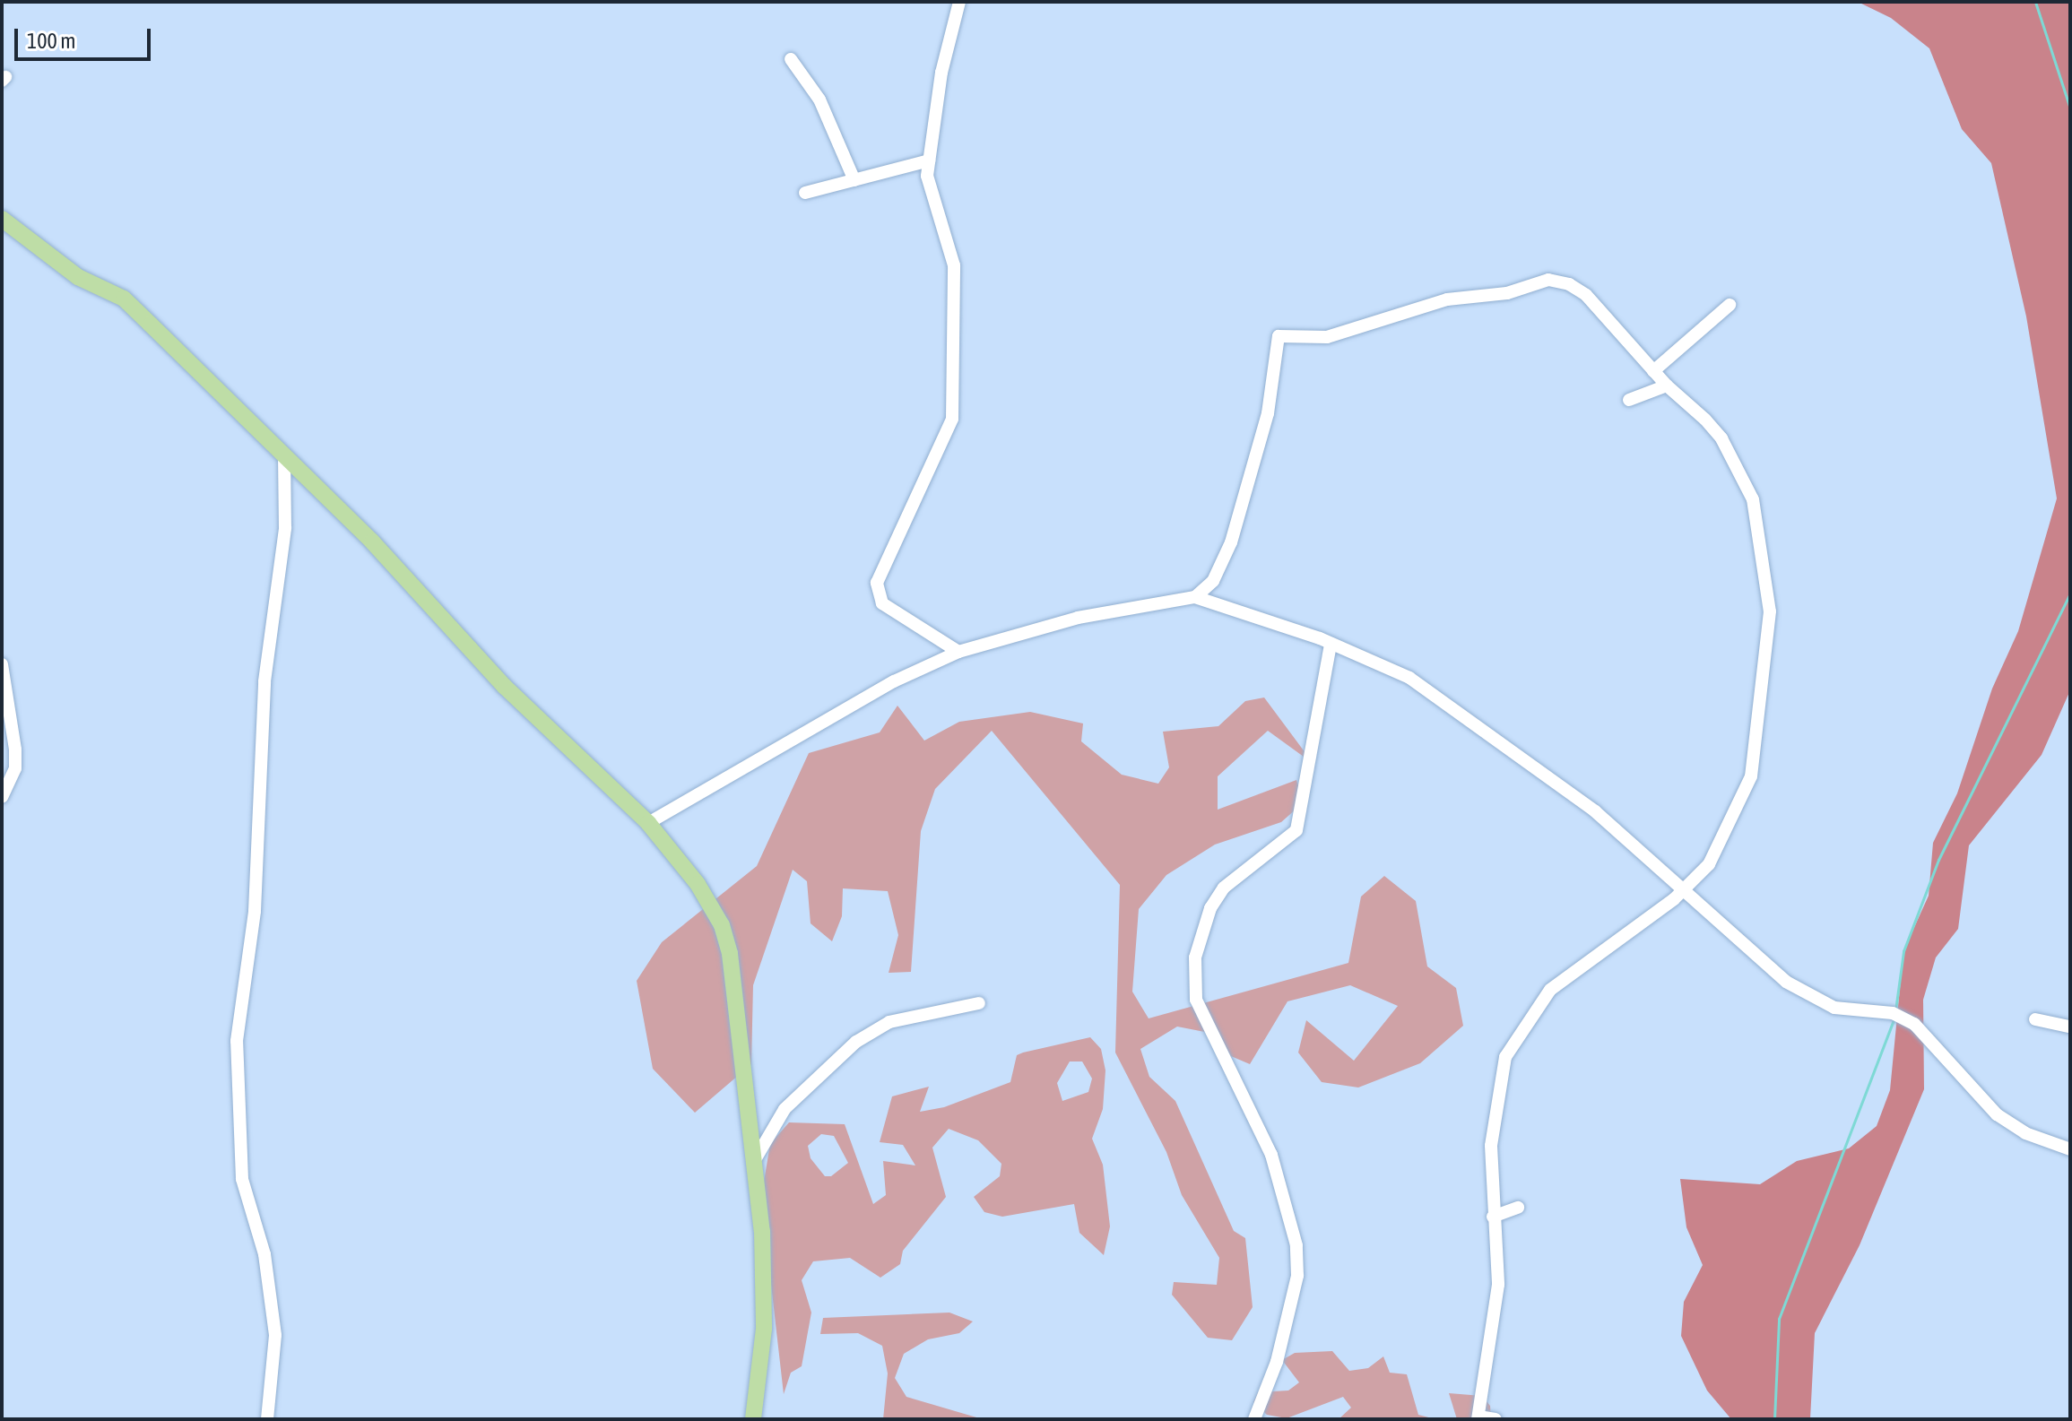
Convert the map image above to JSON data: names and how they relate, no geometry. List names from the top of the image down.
{
  "scale_bar": "100 m"
}
